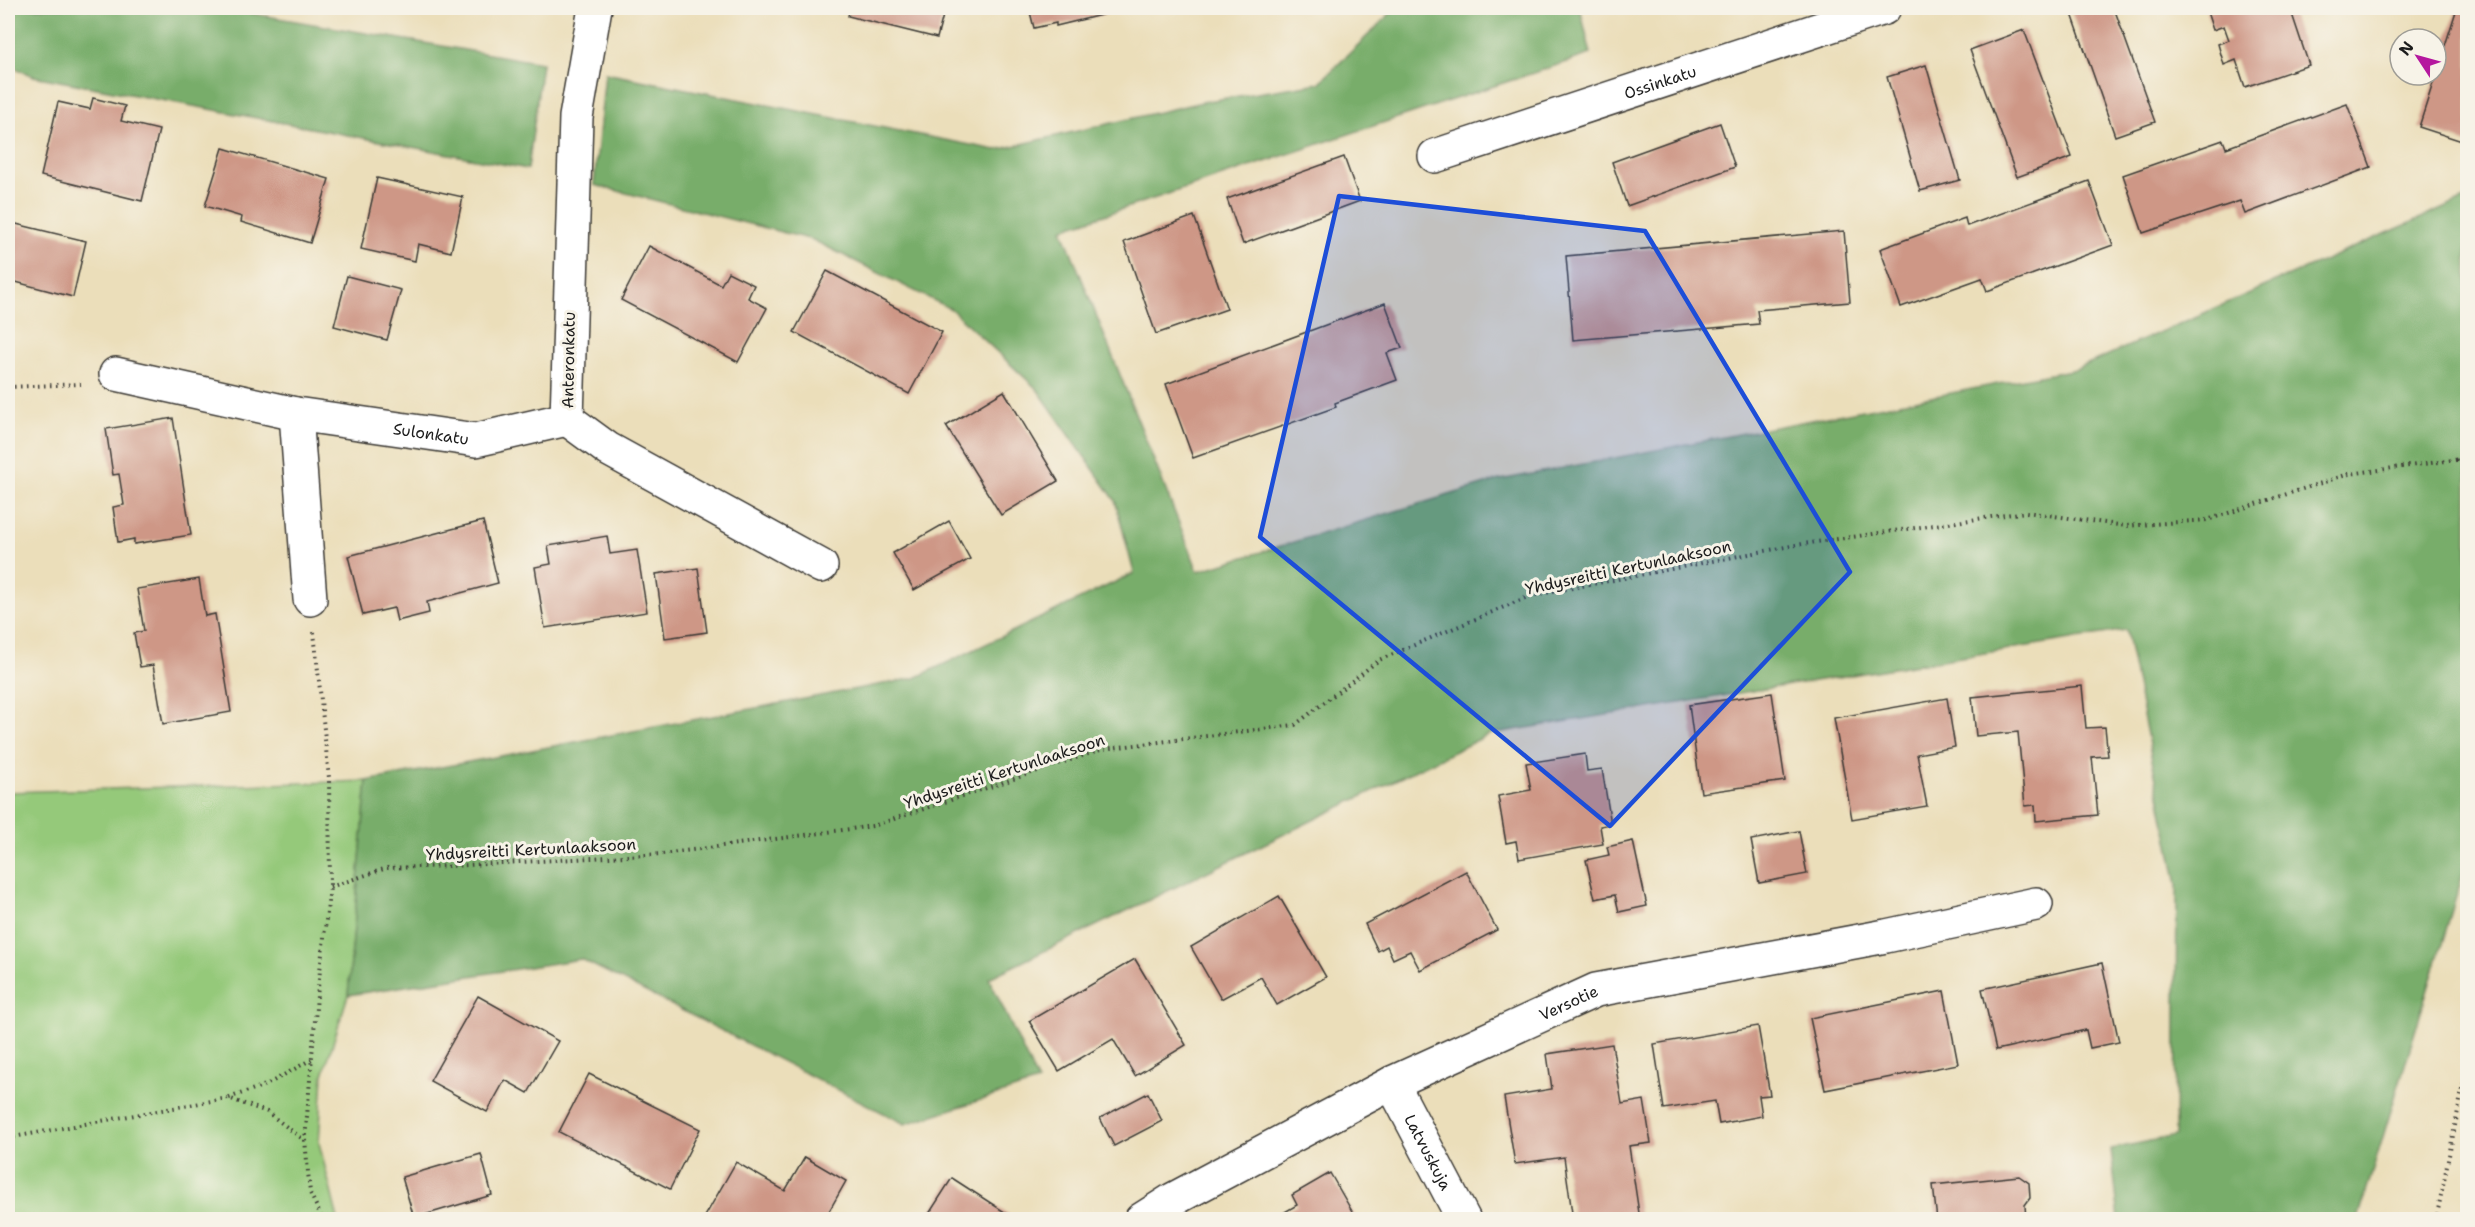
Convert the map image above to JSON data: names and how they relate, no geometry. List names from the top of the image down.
{
  "streets": {
    "street": [
      "Ossinkatu",
      "Anteronkatu",
      "Sulonkatu",
      "Versotie",
      "Latvuskuja"
    ],
    "path": ["Yhdysreitti Kertunlaaksoon"]
  },
  "crossings": [
    ["Anteronkatu", "Sulonkatu"],
    ["Versotie", "Latvuskuja"]
  ],
  "north": "top left"
}
